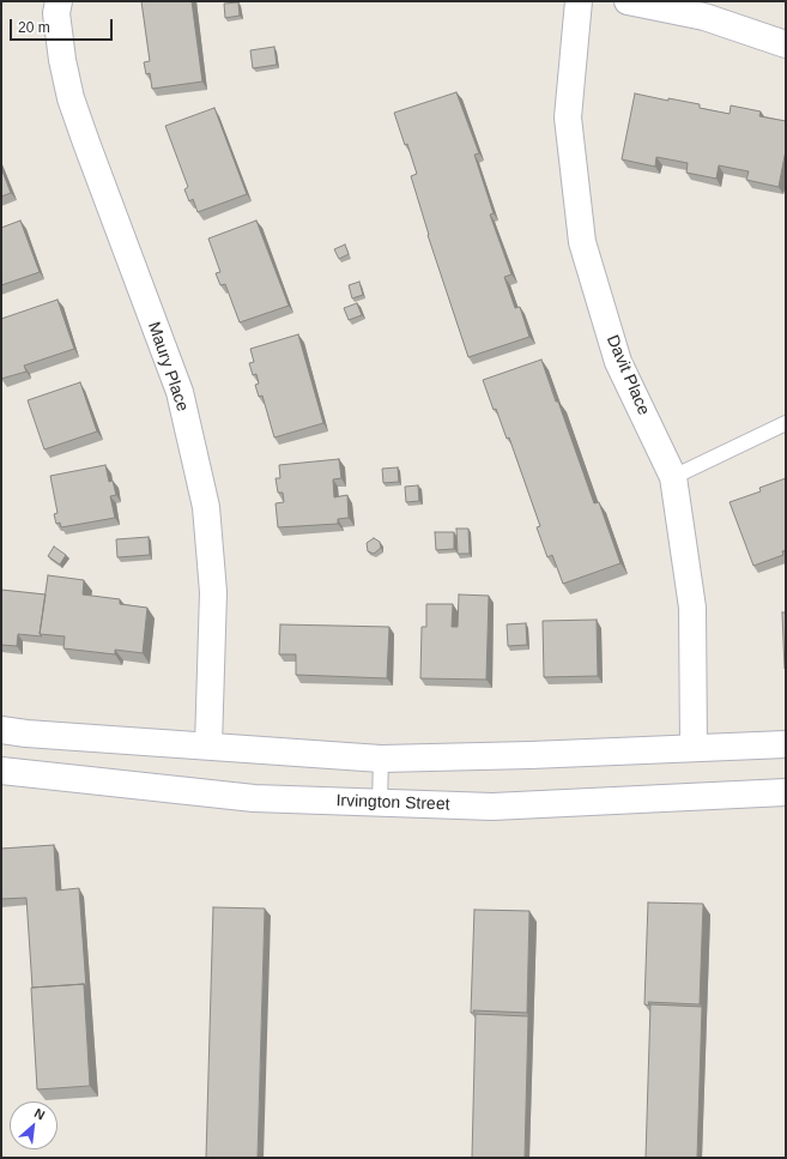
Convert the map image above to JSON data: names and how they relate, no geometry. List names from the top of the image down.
{
  "streets": {
    "street": ["Maury Place", "Davit Place", "Irvington Street"]
  },
  "scale_bar": "20 m",
  "north": "top right"
}
